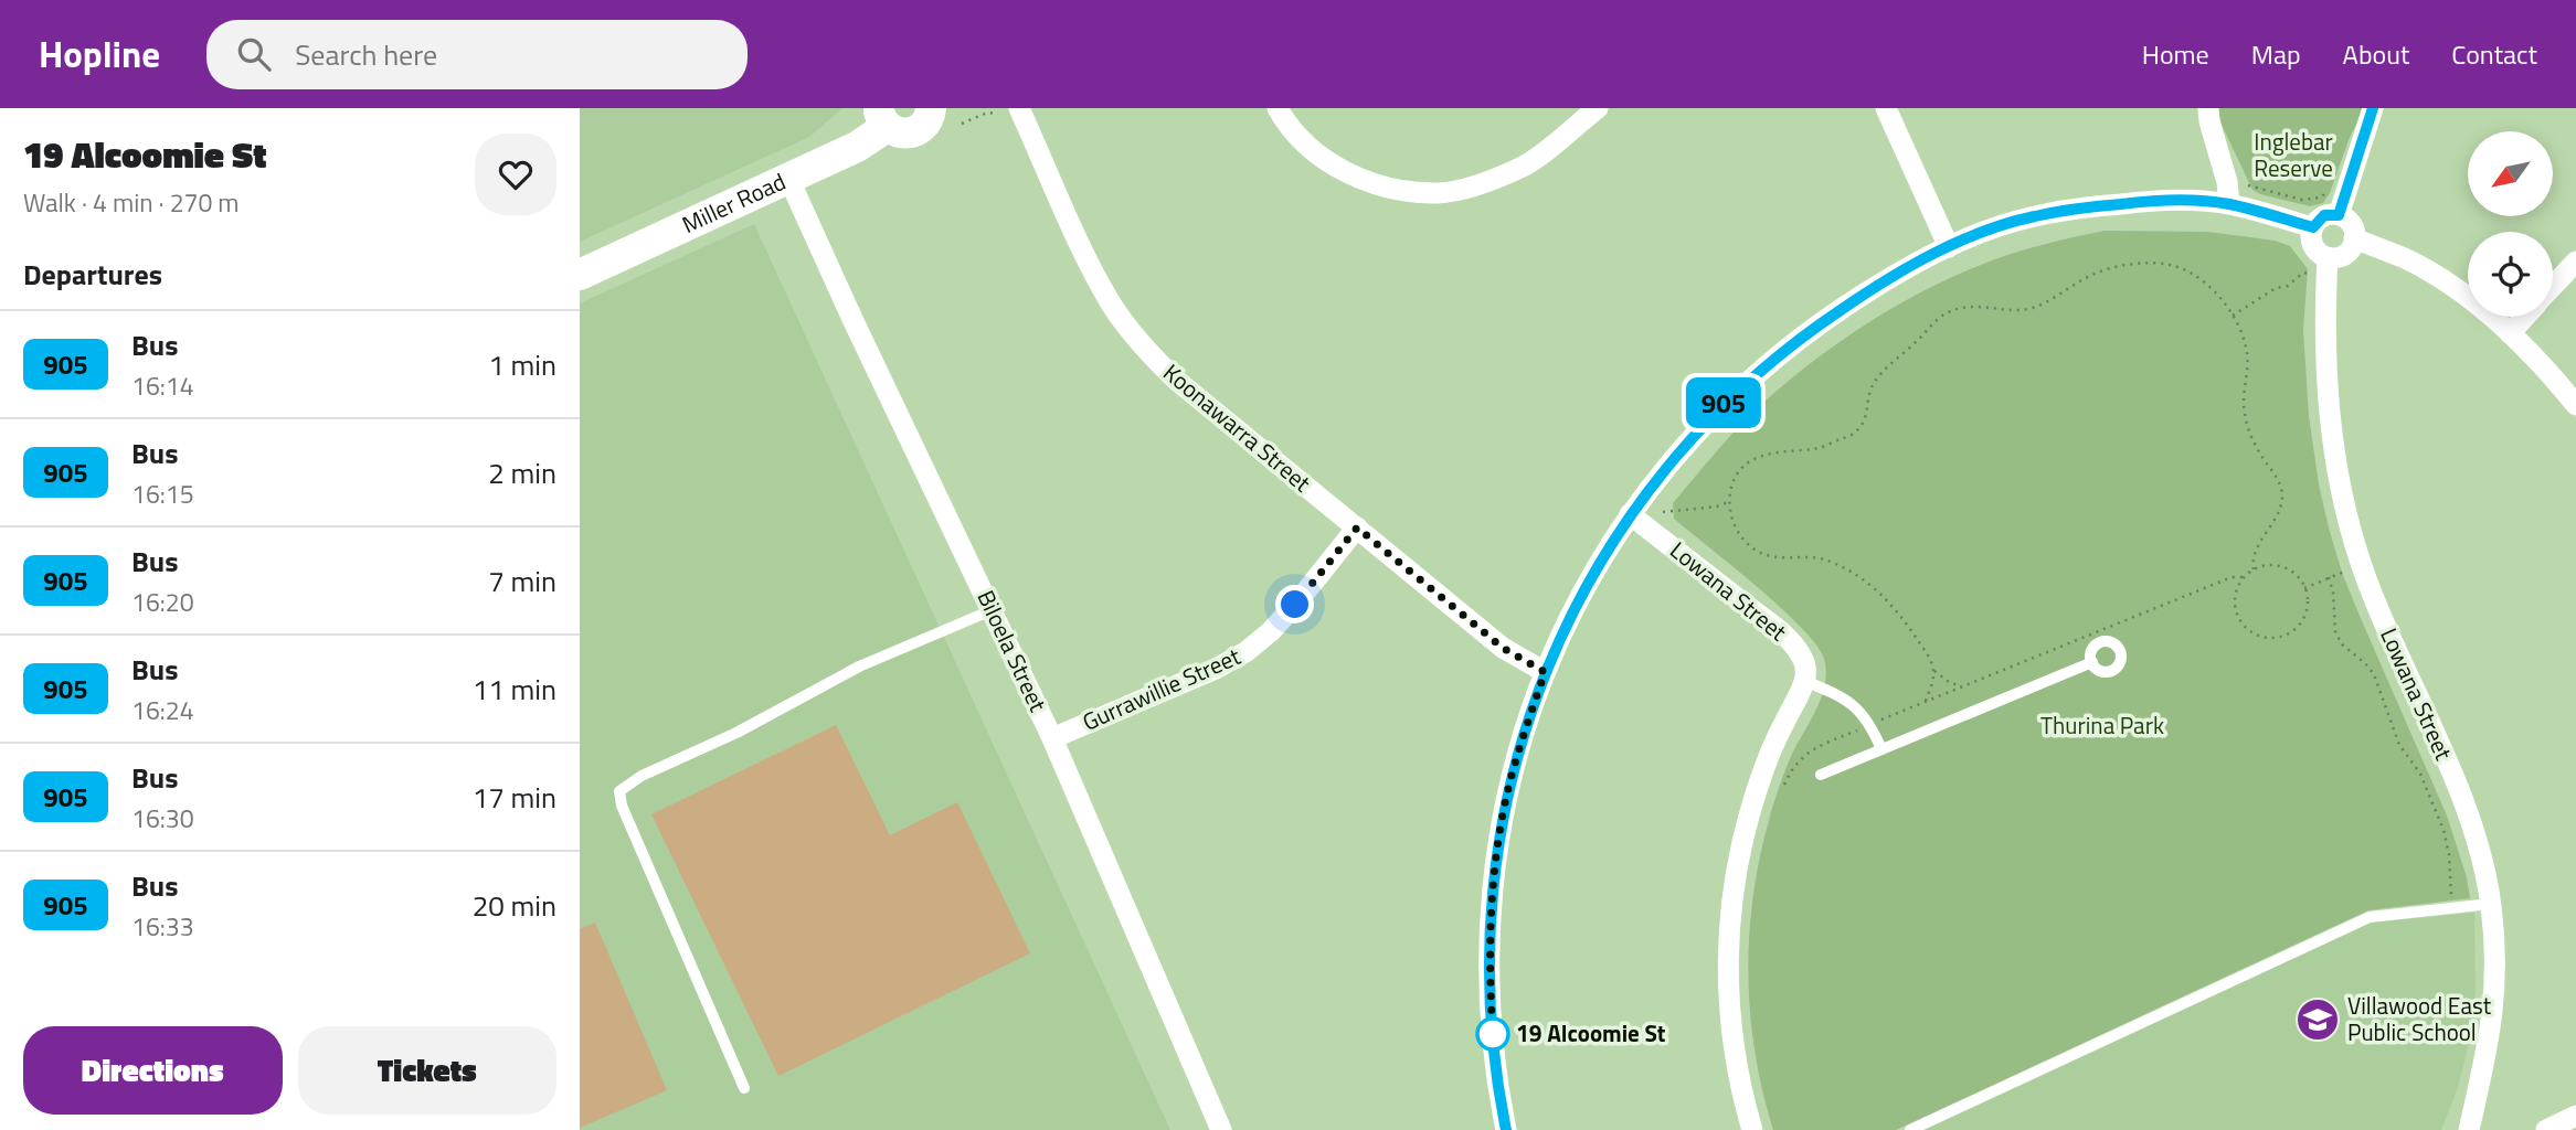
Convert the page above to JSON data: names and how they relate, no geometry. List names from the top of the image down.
{
  "streets": {
    "main road": ["Miller Road"],
    "street": [
      "Koonawarra Street",
      "Lowana Street",
      "Biloela Street",
      "Gurrawillie Street"
    ]
  },
  "crossings": [
    ["Miller Road", "Biloela Street"],
    ["Koonawarra Street", "Gurrawillie Street"],
    ["Biloela Street", "Gurrawillie Street"]
  ],
  "parks": ["Inglebar Reserve", "Thurina Park"],
  "places": {
    "school or university": ["Villawood East Public School"],
    "other": ["19 Alcoomie St"]
  },
  "lines": ["bus line 905"],
  "north": "bottom left",
  "page": {
    "header": "Hopline",
    "search": "Search here",
    "nav": [
      "Home",
      "Map",
      "About",
      "Contact"
    ],
    "heading": [
      ["19 Alcoomie St", "Walk · 4 min · 270 m"],
      "Departures"
    ],
    "on_map": "905",
    "list": [
      {
        "mark": "905",
        "name": "Bus",
        "note": "16:14",
        "value": "1 min"
      },
      {
        "mark": "905",
        "name": "Bus",
        "note": "16:15",
        "value": "2 min"
      },
      {
        "mark": "905",
        "name": "Bus",
        "note": "16:20",
        "value": "7 min"
      },
      {
        "mark": "905",
        "name": "Bus",
        "note": "16:24",
        "value": "11 min"
      },
      {
        "mark": "905",
        "name": "Bus",
        "note": "16:30",
        "value": "17 min"
      },
      {
        "mark": "905",
        "name": "Bus",
        "note": "16:33",
        "value": "20 min"
      }
    ],
    "buttons": ["Directions", "Tickets"]
  }
}
